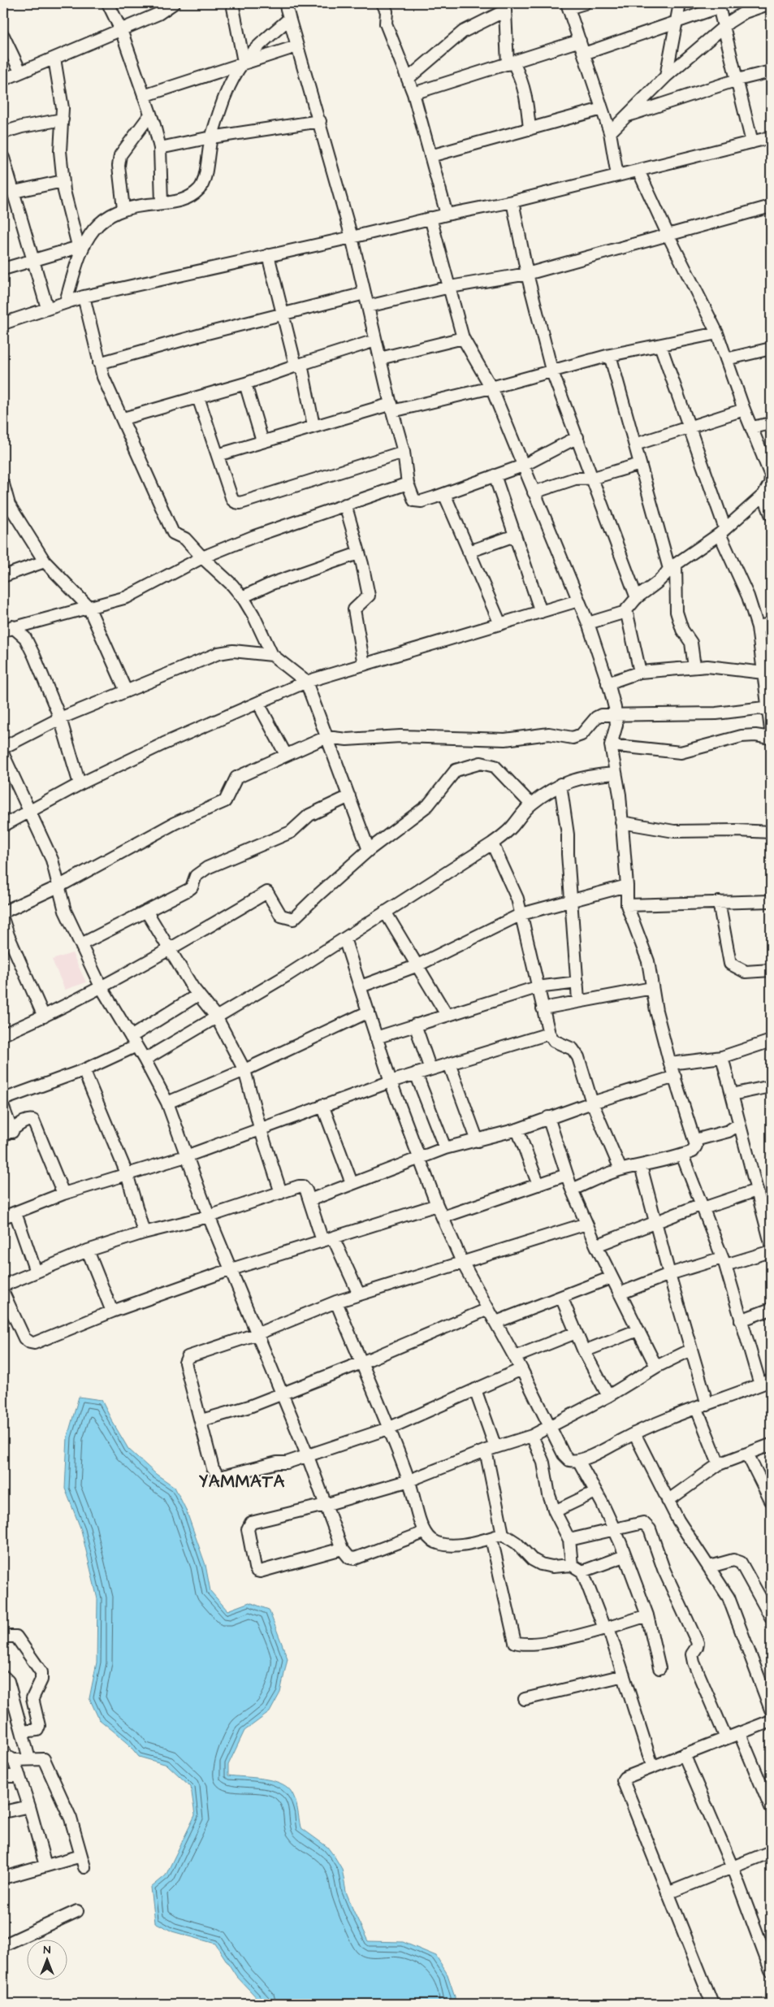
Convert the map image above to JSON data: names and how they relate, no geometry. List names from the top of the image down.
{
  "districts": ["YAMMATA"],
  "north": "top"
}
